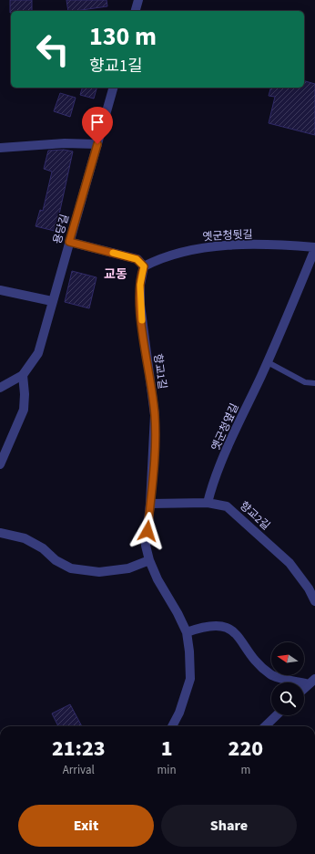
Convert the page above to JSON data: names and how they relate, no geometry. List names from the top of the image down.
{
  "streets": {
    "street": [
      "용당길",
      "옛군청뒷길",
      "향교1길",
      "옛군청옆길",
      "향교2길"
    ]
  },
  "crossings": [
    ["옛군청뒷길", "향교1길"],
    ["옛군청뒷길", "옛군청옆길"],
    ["향교1길", "향교2길"],
    ["옛군청옆길", "향교2길"]
  ],
  "districts": ["교동"],
  "north": "left",
  "page": {
    "turn": ["130 m", "향교1길"],
    "eta": [
      "21:23",
      "Arrival",
      "1",
      "min",
      "220",
      "m"
    ],
    "buttons": ["Exit", "Share"]
  }
}
